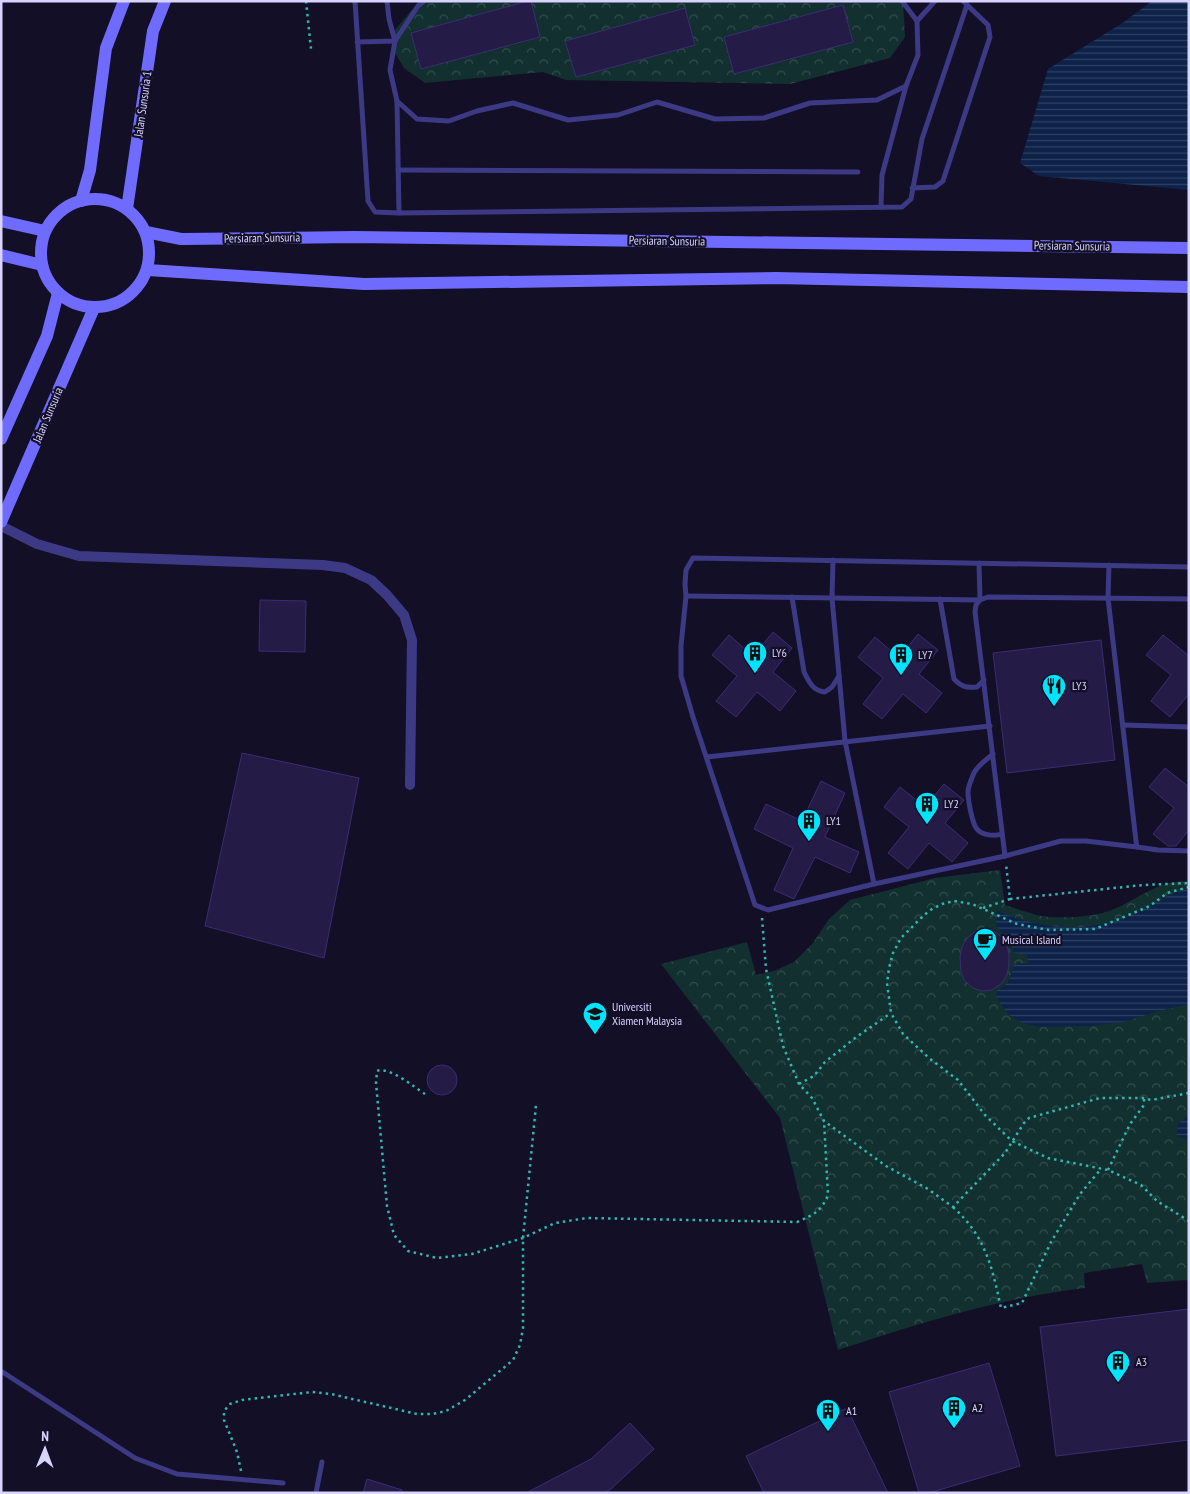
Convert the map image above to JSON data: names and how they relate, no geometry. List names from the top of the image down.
{
  "streets": {
    "street": ["Jalan Sunsuria 1", "Persiaran Sunsuria", "Jalan Sunsuria"]
  },
  "crossings": [
    ["Jalan Sunsuria 1", "Persiaran Sunsuria"],
    ["Jalan Sunsuria 1", "Jalan Sunsuria"],
    ["Persiaran Sunsuria", "Jalan Sunsuria"]
  ],
  "places": {
    "building": [
      "LY6",
      "LY7",
      "LY2",
      "LY1",
      "A3",
      "A2",
      "A1"
    ],
    "restaurant": ["LY3"],
    "cafe": ["Musical Island"],
    "school or university": ["Universiti Xiamen Malaysia"]
  },
  "north": "top"
}
